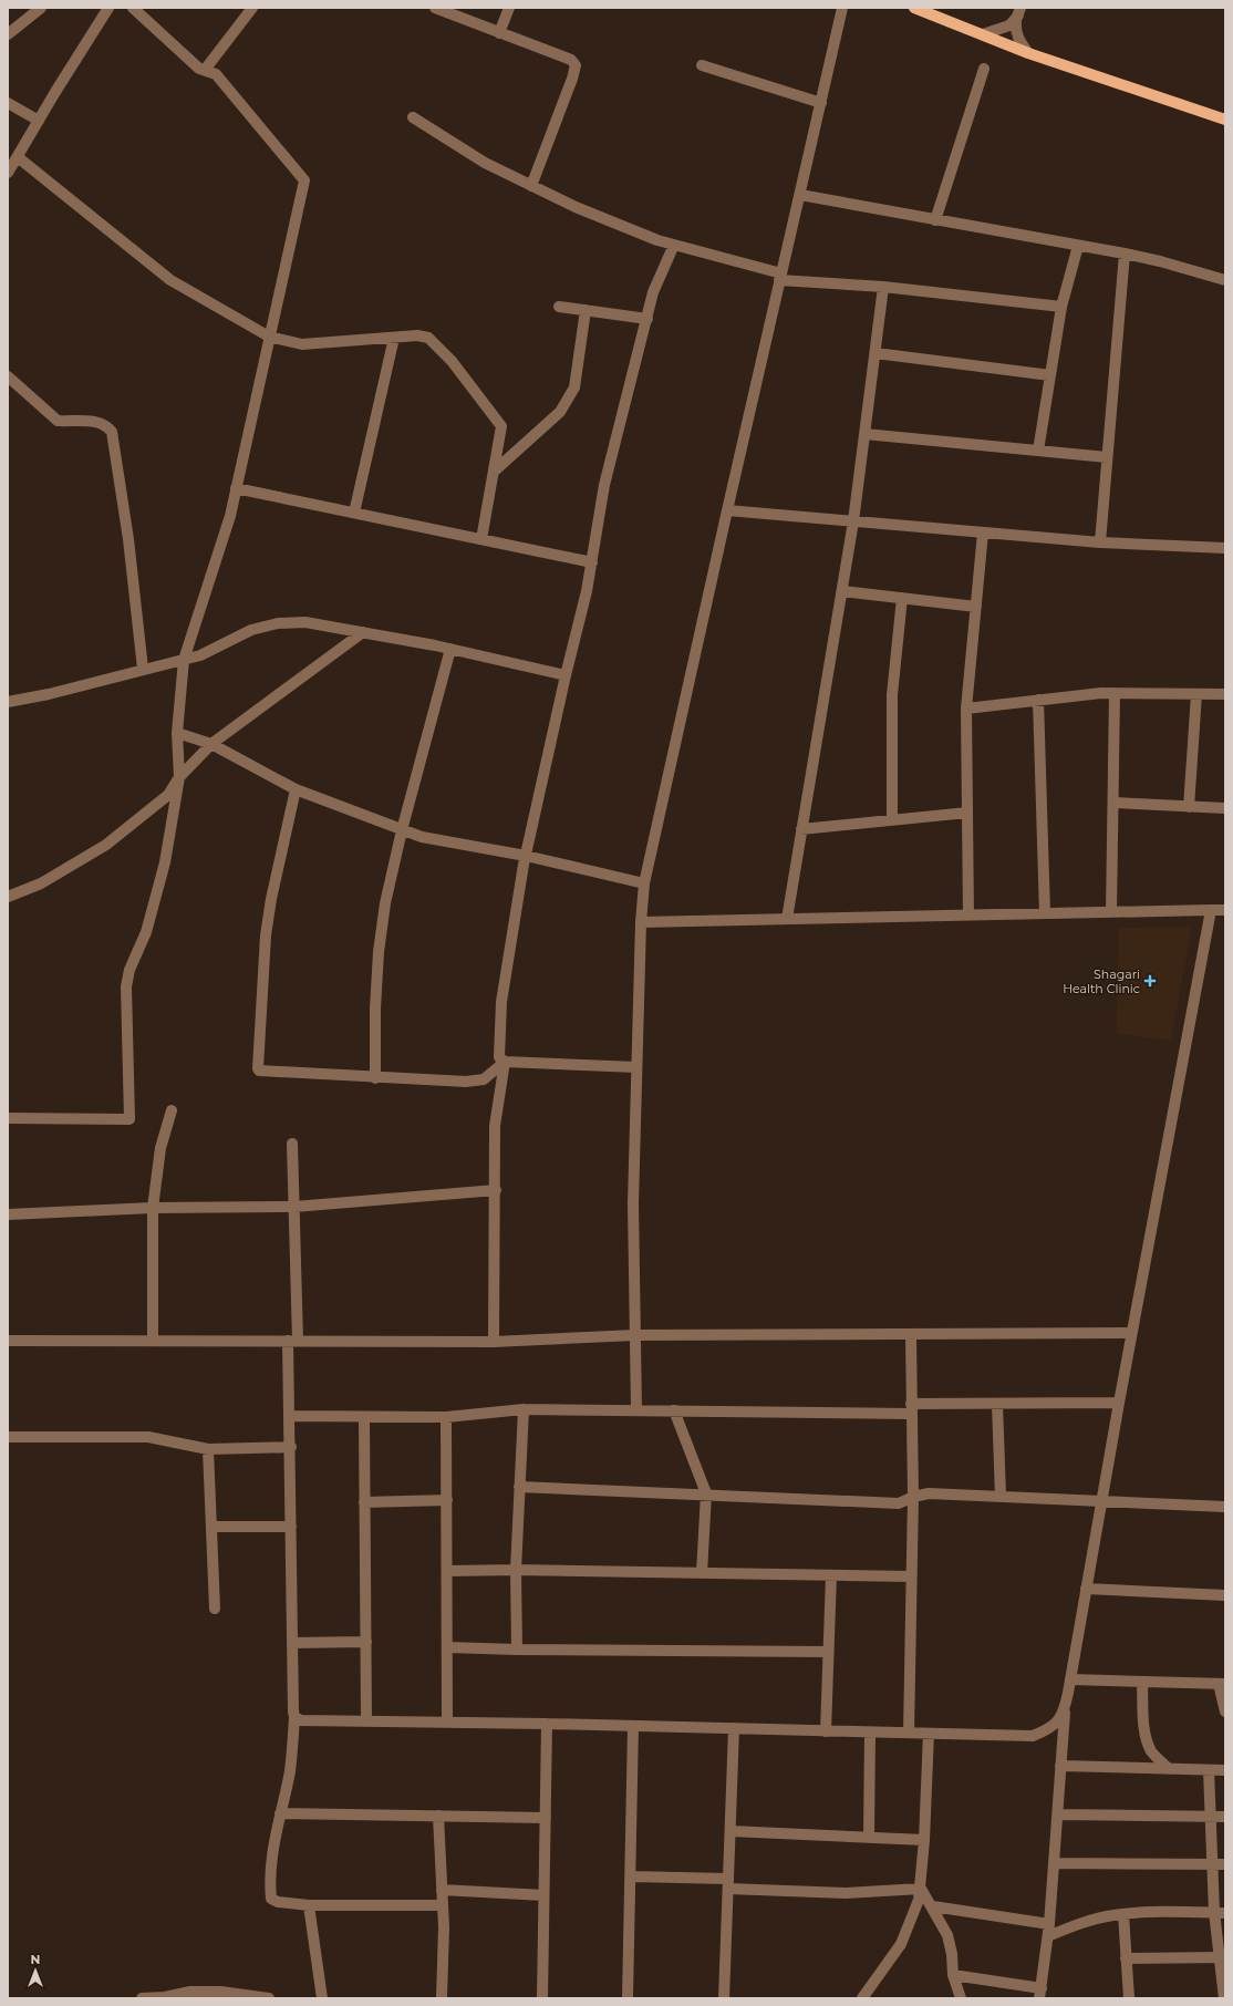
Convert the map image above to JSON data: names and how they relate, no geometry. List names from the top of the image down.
{
  "places": {
    "health": ["Shagari Health Clinic"]
  },
  "north": "top"
}
